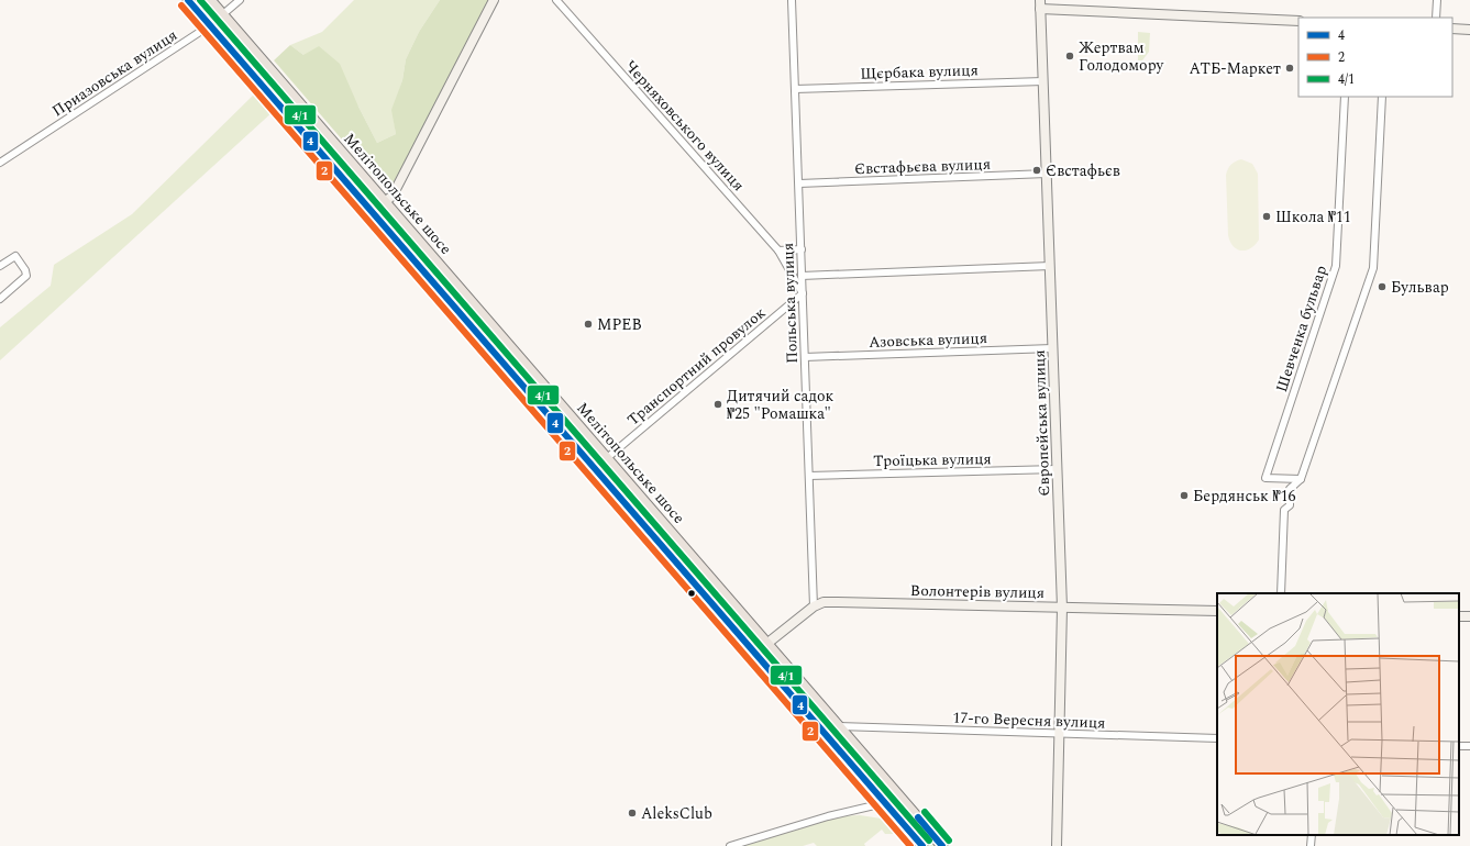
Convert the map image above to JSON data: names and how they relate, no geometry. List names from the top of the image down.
{
  "streets": {
    "main road": ["Мелітопольське шосе"],
    "street": [
      "Щєрбака вулиця",
      "Приазовська вулиця",
      "Черняховського вулиця",
      "Євстафьєва вулиця",
      "Польська вулиця",
      "Шевченка бульвар",
      "Азовська вулиця",
      "Транспортний провулок",
      "Європейська вулиця",
      "Троїцька вулиця",
      "Волонтерів вулиця",
      "17-го Вересня вулиця"
    ]
  },
  "crossings": [
    ["Щєрбака вулиця", "Польська вулиця"],
    ["Щєрбака вулиця", "Європейська вулиця"],
    ["Приазовська вулиця", "Мелітопольське шосе"],
    ["Черняховського вулиця", "Польська вулиця"],
    ["Черняховського вулиця", "Транспортний провулок"],
    ["Євстафьєва вулиця", "Польська вулиця"],
    ["Євстафьєва вулиця", "Європейська вулиця"],
    ["Мелітопольське шосе", "Транспортний провулок"],
    ["Мелітопольське шосе", "Волонтерів вулиця"],
    ["Мелітопольське шосе", "17-го Вересня вулиця"],
    ["Польська вулиця", "Азовська вулиця"],
    ["Польська вулиця", "Транспортний провулок"],
    ["Польська вулиця", "Троїцька вулиця"],
    ["Польська вулиця", "Волонтерів вулиця"],
    ["Азовська вулиця", "Європейська вулиця"],
    ["Європейська вулиця", "Троїцька вулиця"],
    ["Європейська вулиця", "Волонтерів вулиця"],
    ["Європейська вулиця", "17-го Вересня вулиця"]
  ],
  "places": [
    "Жертвам Голодомору",
    "АТБ-Маркет",
    "Євстафьєв",
    "Школа №11",
    "Бульвар",
    "МРЕВ",
    "Дитячий садок №25 \"Ромашка\"",
    "Бердянськ №16",
    "AleksClub"
  ],
  "lines": ["transit line 4", "transit line 4/1", "transit line 2"],
  "legend": ["4", "2", "4/1"]
}
